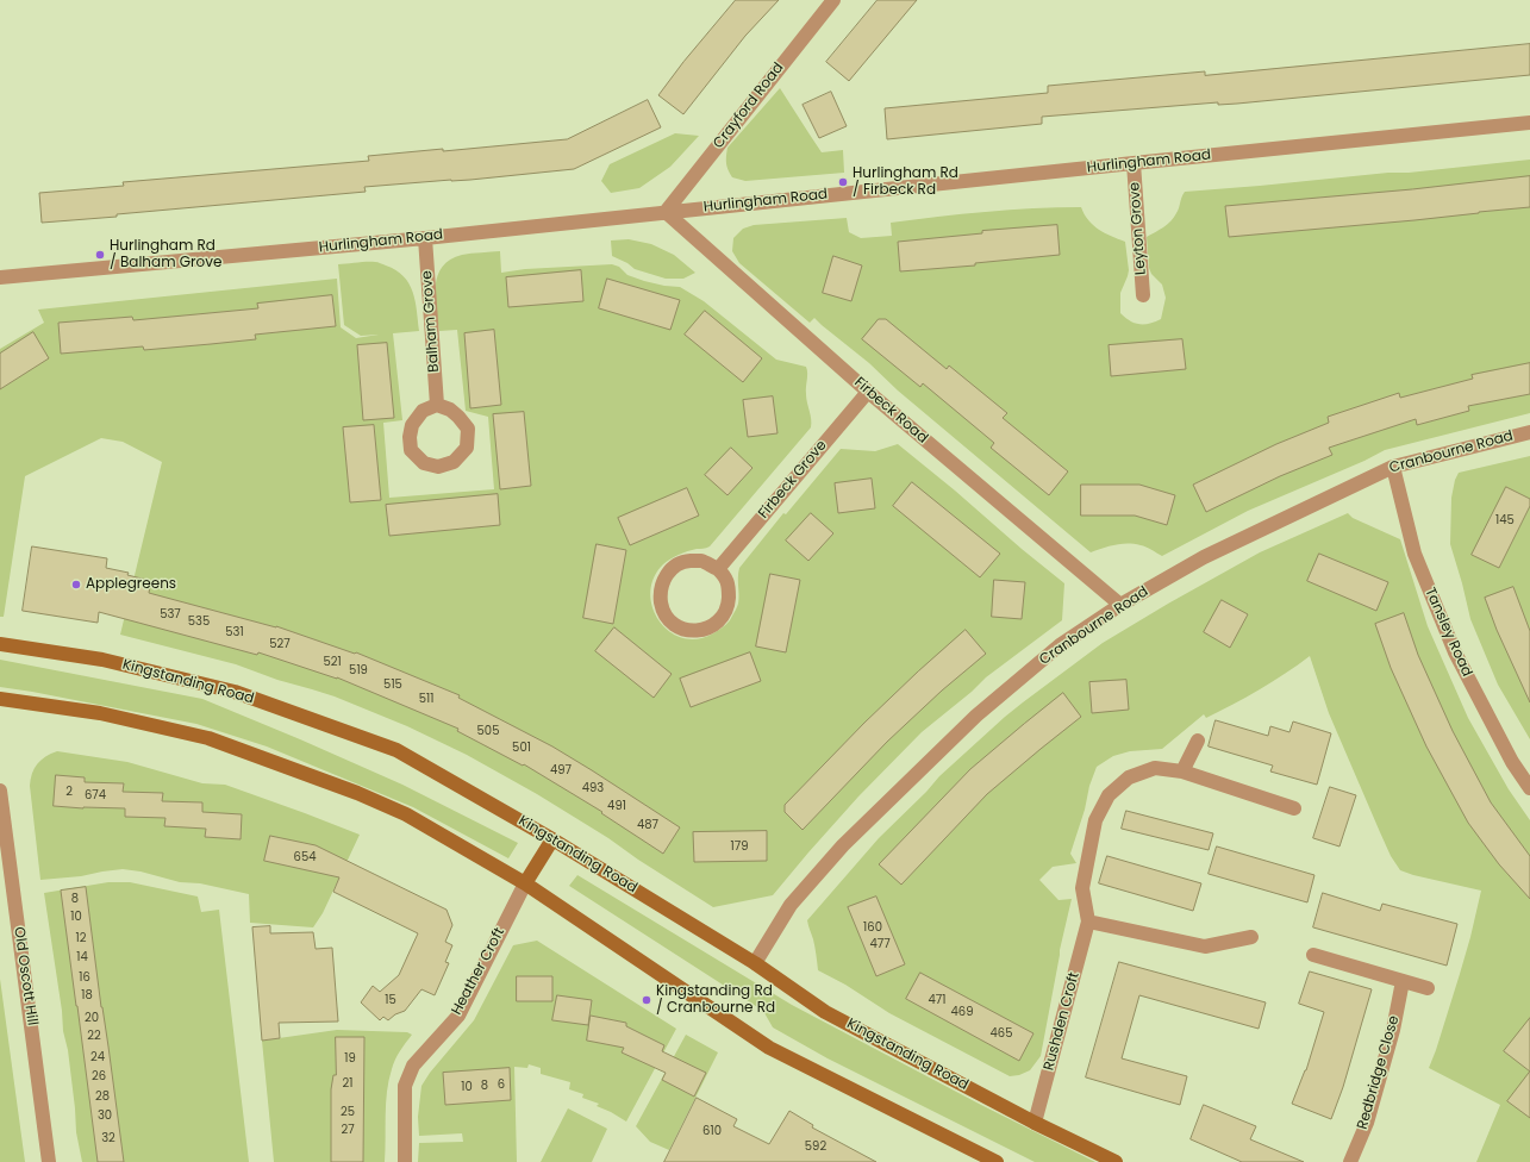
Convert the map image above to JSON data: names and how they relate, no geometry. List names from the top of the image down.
{
  "streets": {
    "main road": ["Kingstanding Road"],
    "street": [
      "Crayford Road",
      "Hurlingham Road",
      "Leyton Grove",
      "Balham Grove",
      "Firbeck Road",
      "Cranbourne Road",
      "Firbeck Grove",
      "Tansley Road",
      "Heather Croft",
      "Old Oscott Hill",
      "Rushden Croft",
      "Redbridge Close"
    ]
  },
  "crossings": [
    ["Crayford Road", "Hurlingham Road"],
    ["Crayford Road", "Firbeck Road"],
    ["Hurlingham Road", "Leyton Grove"],
    ["Hurlingham Road", "Balham Grove"],
    ["Hurlingham Road", "Firbeck Road"],
    ["Firbeck Road", "Cranbourne Road"],
    ["Firbeck Road", "Firbeck Grove"],
    ["Cranbourne Road", "Tansley Road"],
    ["Cranbourne Road", "Kingstanding Road"],
    ["Kingstanding Road", "Rushden Croft"]
  ],
  "places": [
    "Hurlingham Rd / Firbeck Rd",
    "Hurlingham Rd / Balham Grove",
    "Applegreens",
    "Kingstanding Rd / Cranbourne Rd"
  ],
  "house_numbers": [
    "145",
    "537",
    "535",
    "531",
    "527",
    "521",
    "519",
    "515",
    "511",
    "505",
    "501",
    "497",
    "493",
    "2",
    "674",
    "491",
    "487",
    "179",
    "654",
    "8",
    "10",
    "160",
    "12",
    "477",
    "14",
    "16",
    "18",
    "15",
    "471",
    "469",
    "20",
    "465",
    "22",
    "24",
    "19",
    "26",
    "21",
    "6",
    "8",
    "10",
    "28",
    "25",
    "30",
    "27",
    "610",
    "32",
    "592"
  ]
}
